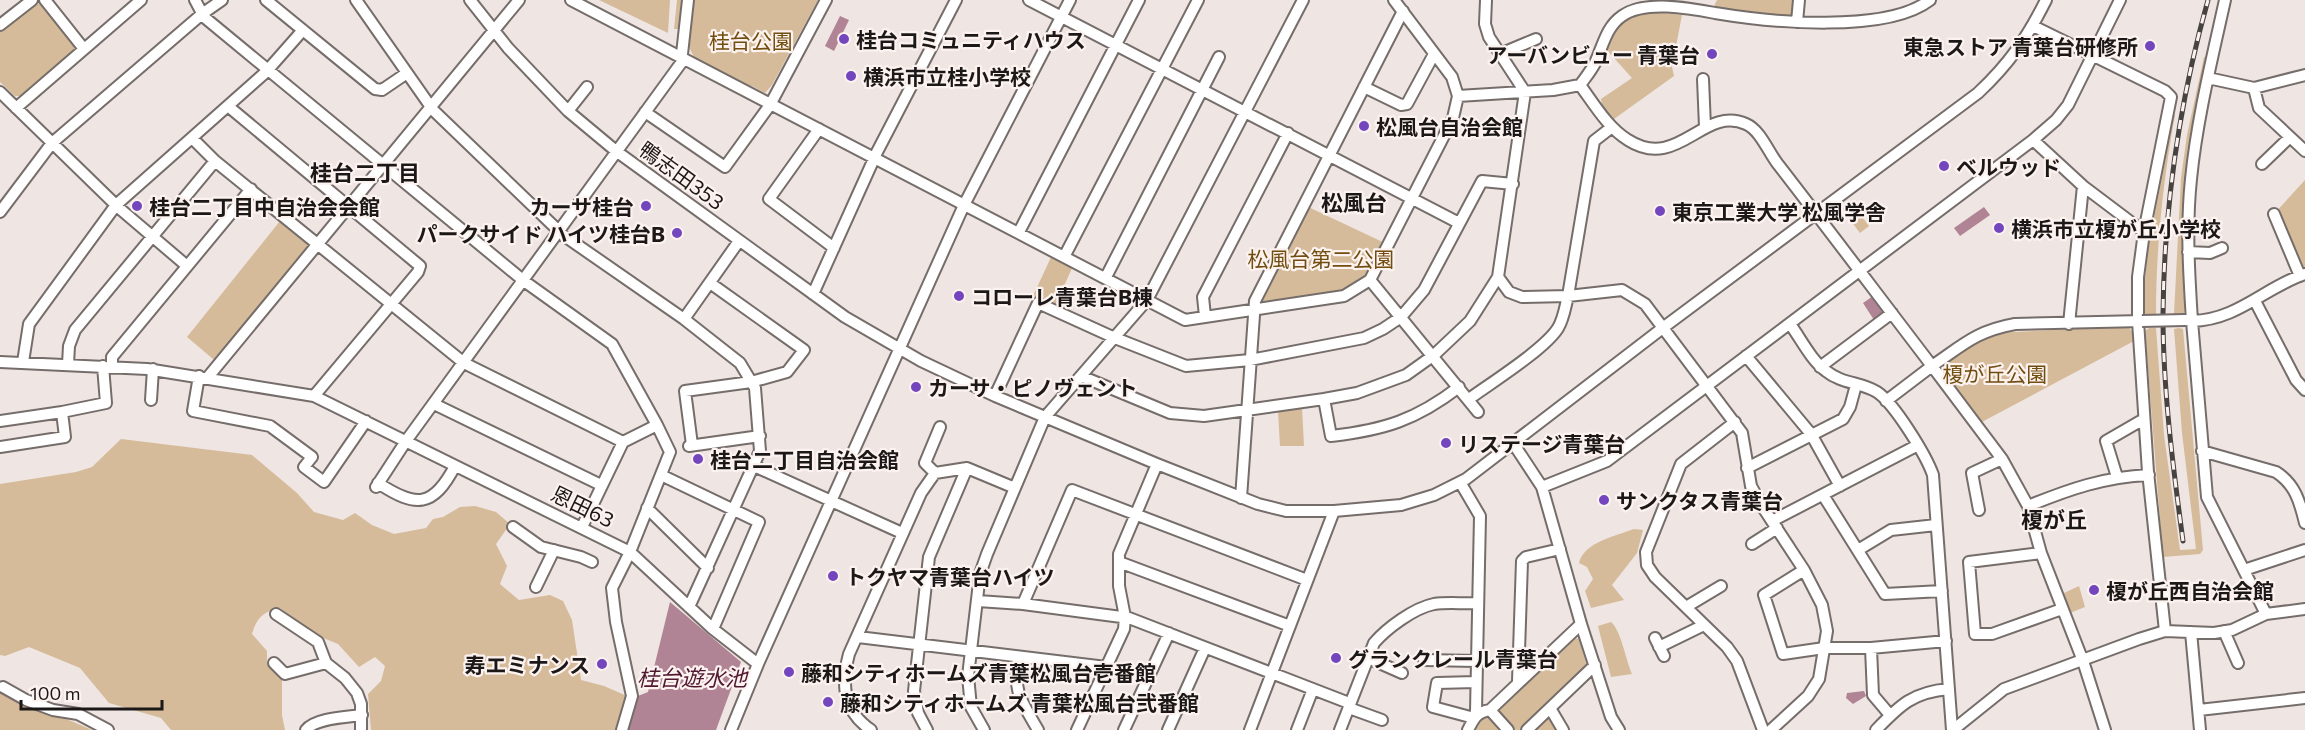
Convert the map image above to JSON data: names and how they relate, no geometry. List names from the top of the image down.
{
  "streets": {
    "street": ["鴨志田353", "恩田63"]
  },
  "districts": ["桂台二丁目", "松風台", "榎が丘"],
  "water": ["桂台遊水池"],
  "parks": ["桂台公園", "松風台第二公園", "榎が丘公園"],
  "places": [
    "桂台コミュニティハウス",
    "東急ストア 青葉台研修所",
    "アーバンビュー 青葉台",
    "横浜市立桂小学校",
    "松風台自治会館",
    "ベルウッド",
    "桂台二丁目中自治会会館",
    "カーサ桂台",
    "東京工業大学 松風学舎",
    "横浜市立榎が丘小学校",
    "パークサイド ハイツ桂台B",
    "コローレ青葉台B棟",
    "カーサ・ピノヴェント",
    "リステージ青葉台",
    "桂台二丁目自治会館",
    "サンクタス青葉台",
    "トクヤマ青葉台ハイツ",
    "榎が丘西自治会館",
    "グランクレール青葉台",
    "寿エミナンス",
    "藤和シティホームズ青葉松風台壱番館",
    "藤和シティホームズ 青葉松風台弐番館"
  ],
  "scale_bar": "100 m"
}
